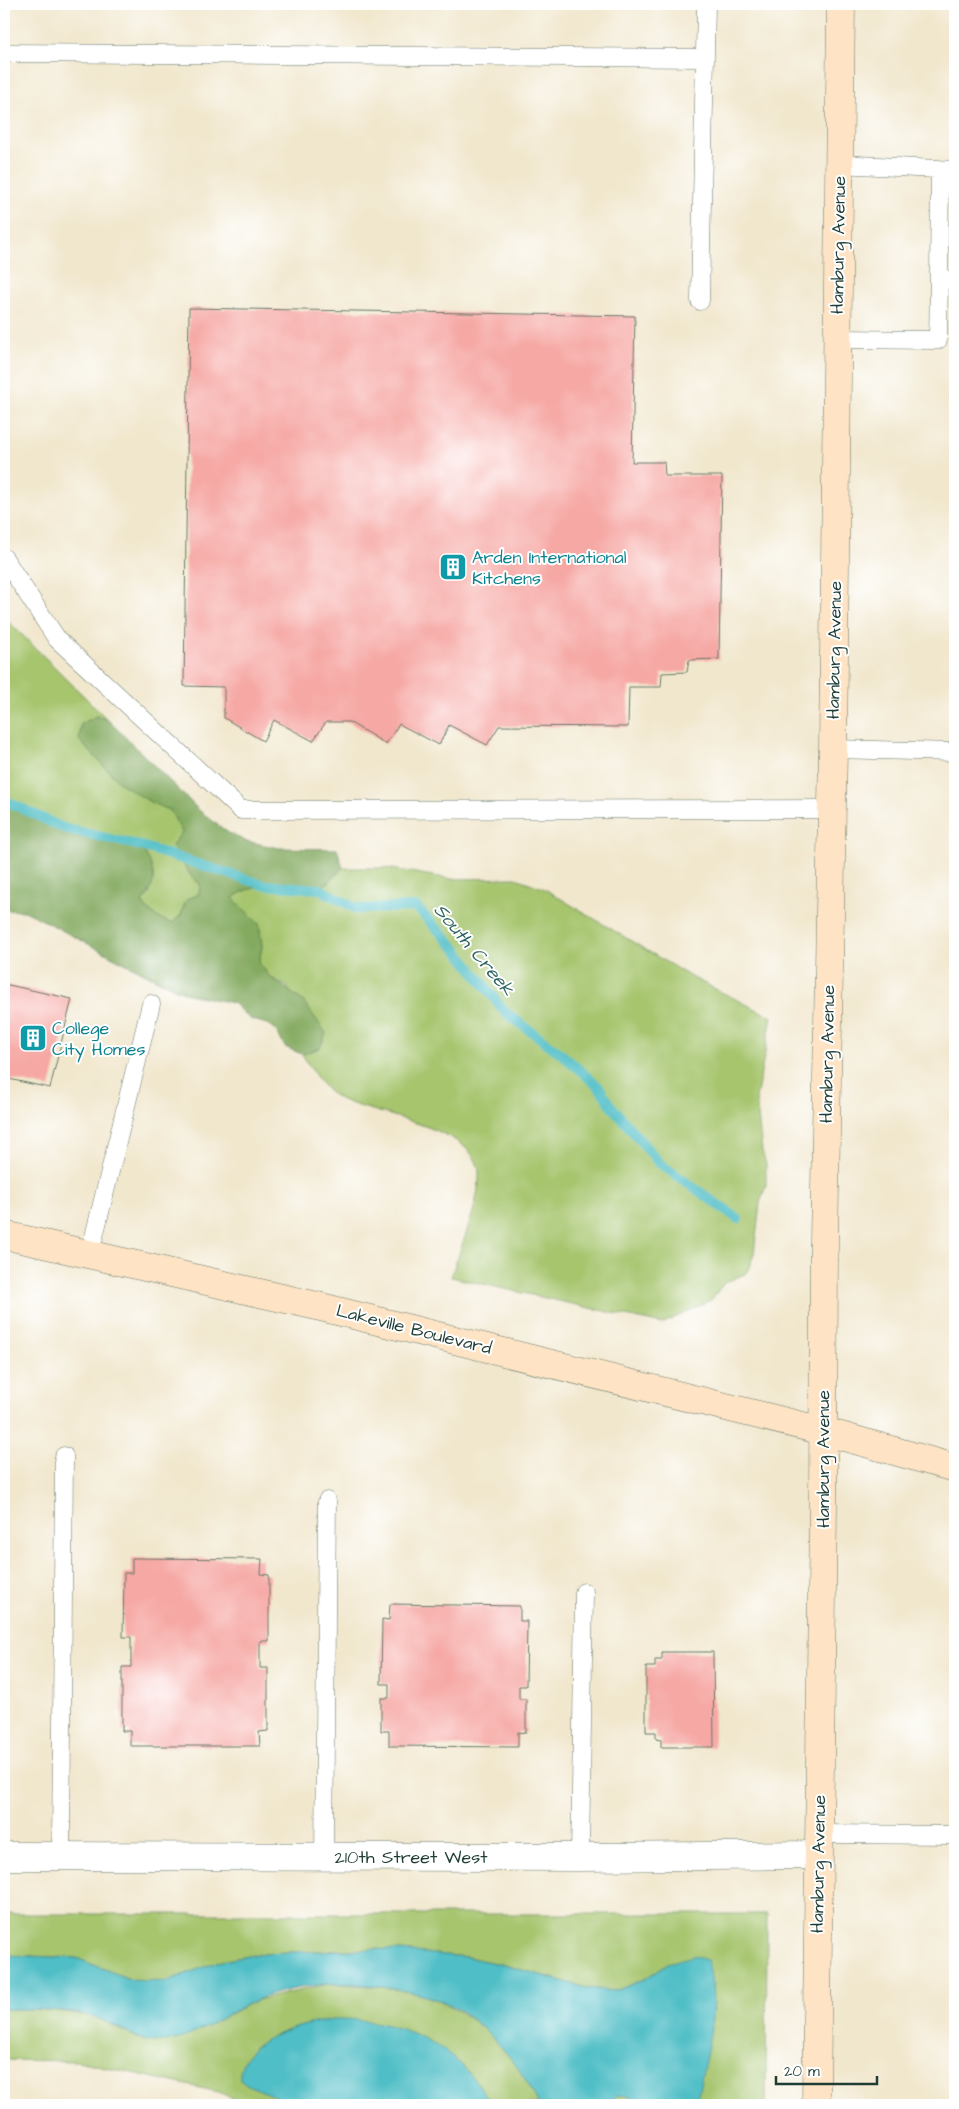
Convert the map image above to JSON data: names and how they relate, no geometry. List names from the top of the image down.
{
  "streets": {
    "street": ["Hamburg Avenue", "Lakeville Boulevard", "210th Street West"]
  },
  "crossings": [
    ["Hamburg Avenue", "Lakeville Boulevard"],
    ["Hamburg Avenue", "210th Street West"]
  ],
  "water": ["South Creek"],
  "places": {
    "building": ["Arden International Kitchens", "College City Homes"]
  },
  "scale_bar": "20 m"
}
